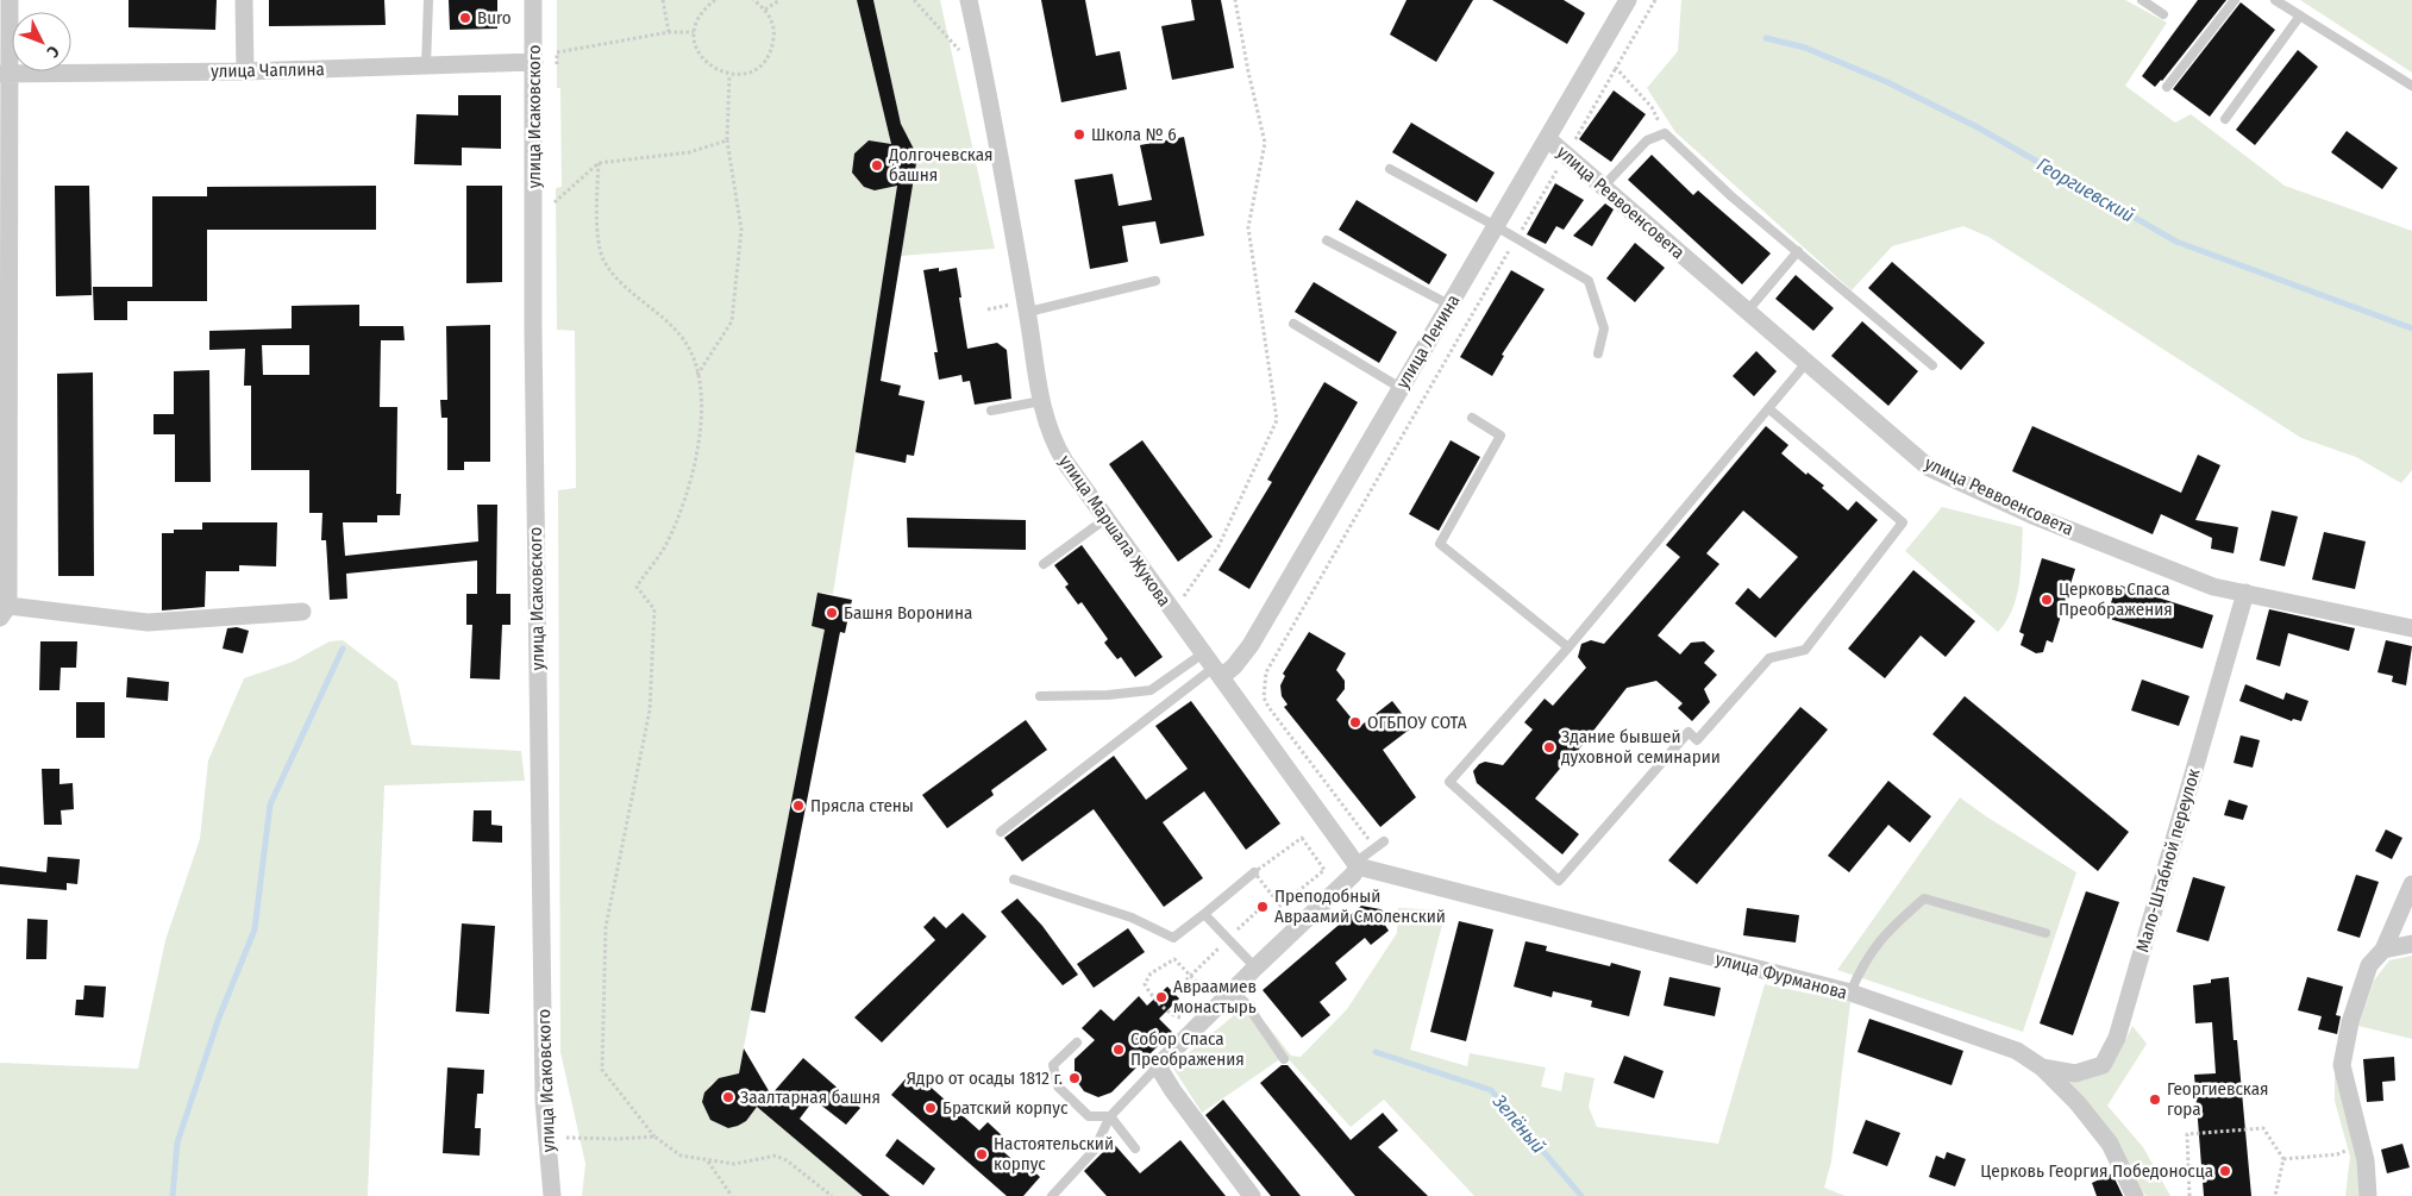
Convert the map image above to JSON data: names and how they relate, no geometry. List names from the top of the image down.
{
  "streets": {
    "street": [
      "улица Чаплина",
      "улица Исаковского",
      "улица Реввоенсовета",
      "улица Ленина",
      "улица Маршала Жукова",
      "Мало-Штабной переулок",
      "улица Фурманова"
    ]
  },
  "crossings": [
    ["улица Чаплина", "улица Исаковского"],
    ["улица Реввоенсовета", "улица Ленина"],
    ["улица Реввоенсовета", "Мало-Штабной переулок"],
    ["улица Ленина", "улица Маршала Жукова"],
    ["улица Маршала Жукова", "улица Фурманова"],
    ["Мало-Штабной переулок", "улица Фурманова"]
  ],
  "water": ["Георгиевский", "Зелёный"],
  "places": [
    "Buro",
    "Школа № 6",
    "Долгочевская башня",
    "Церковь Спаса Преображения",
    "Башня Воронина",
    "ОГБПОУ СОТА",
    "Здание бывшей духовной семинарии",
    "Прясла стены",
    "Преподобный Авраамий Смоленский",
    "Авраамиев монастырь",
    "Собор Спаса Преображения",
    "Ядро от осады 1812 г.",
    "Заалтарная башня",
    "Георгиевская гора",
    "Братский корпус",
    "Настоятельский корпус",
    "Церковь Георгия Победоносца"
  ],
  "north": "bottom right"
}
